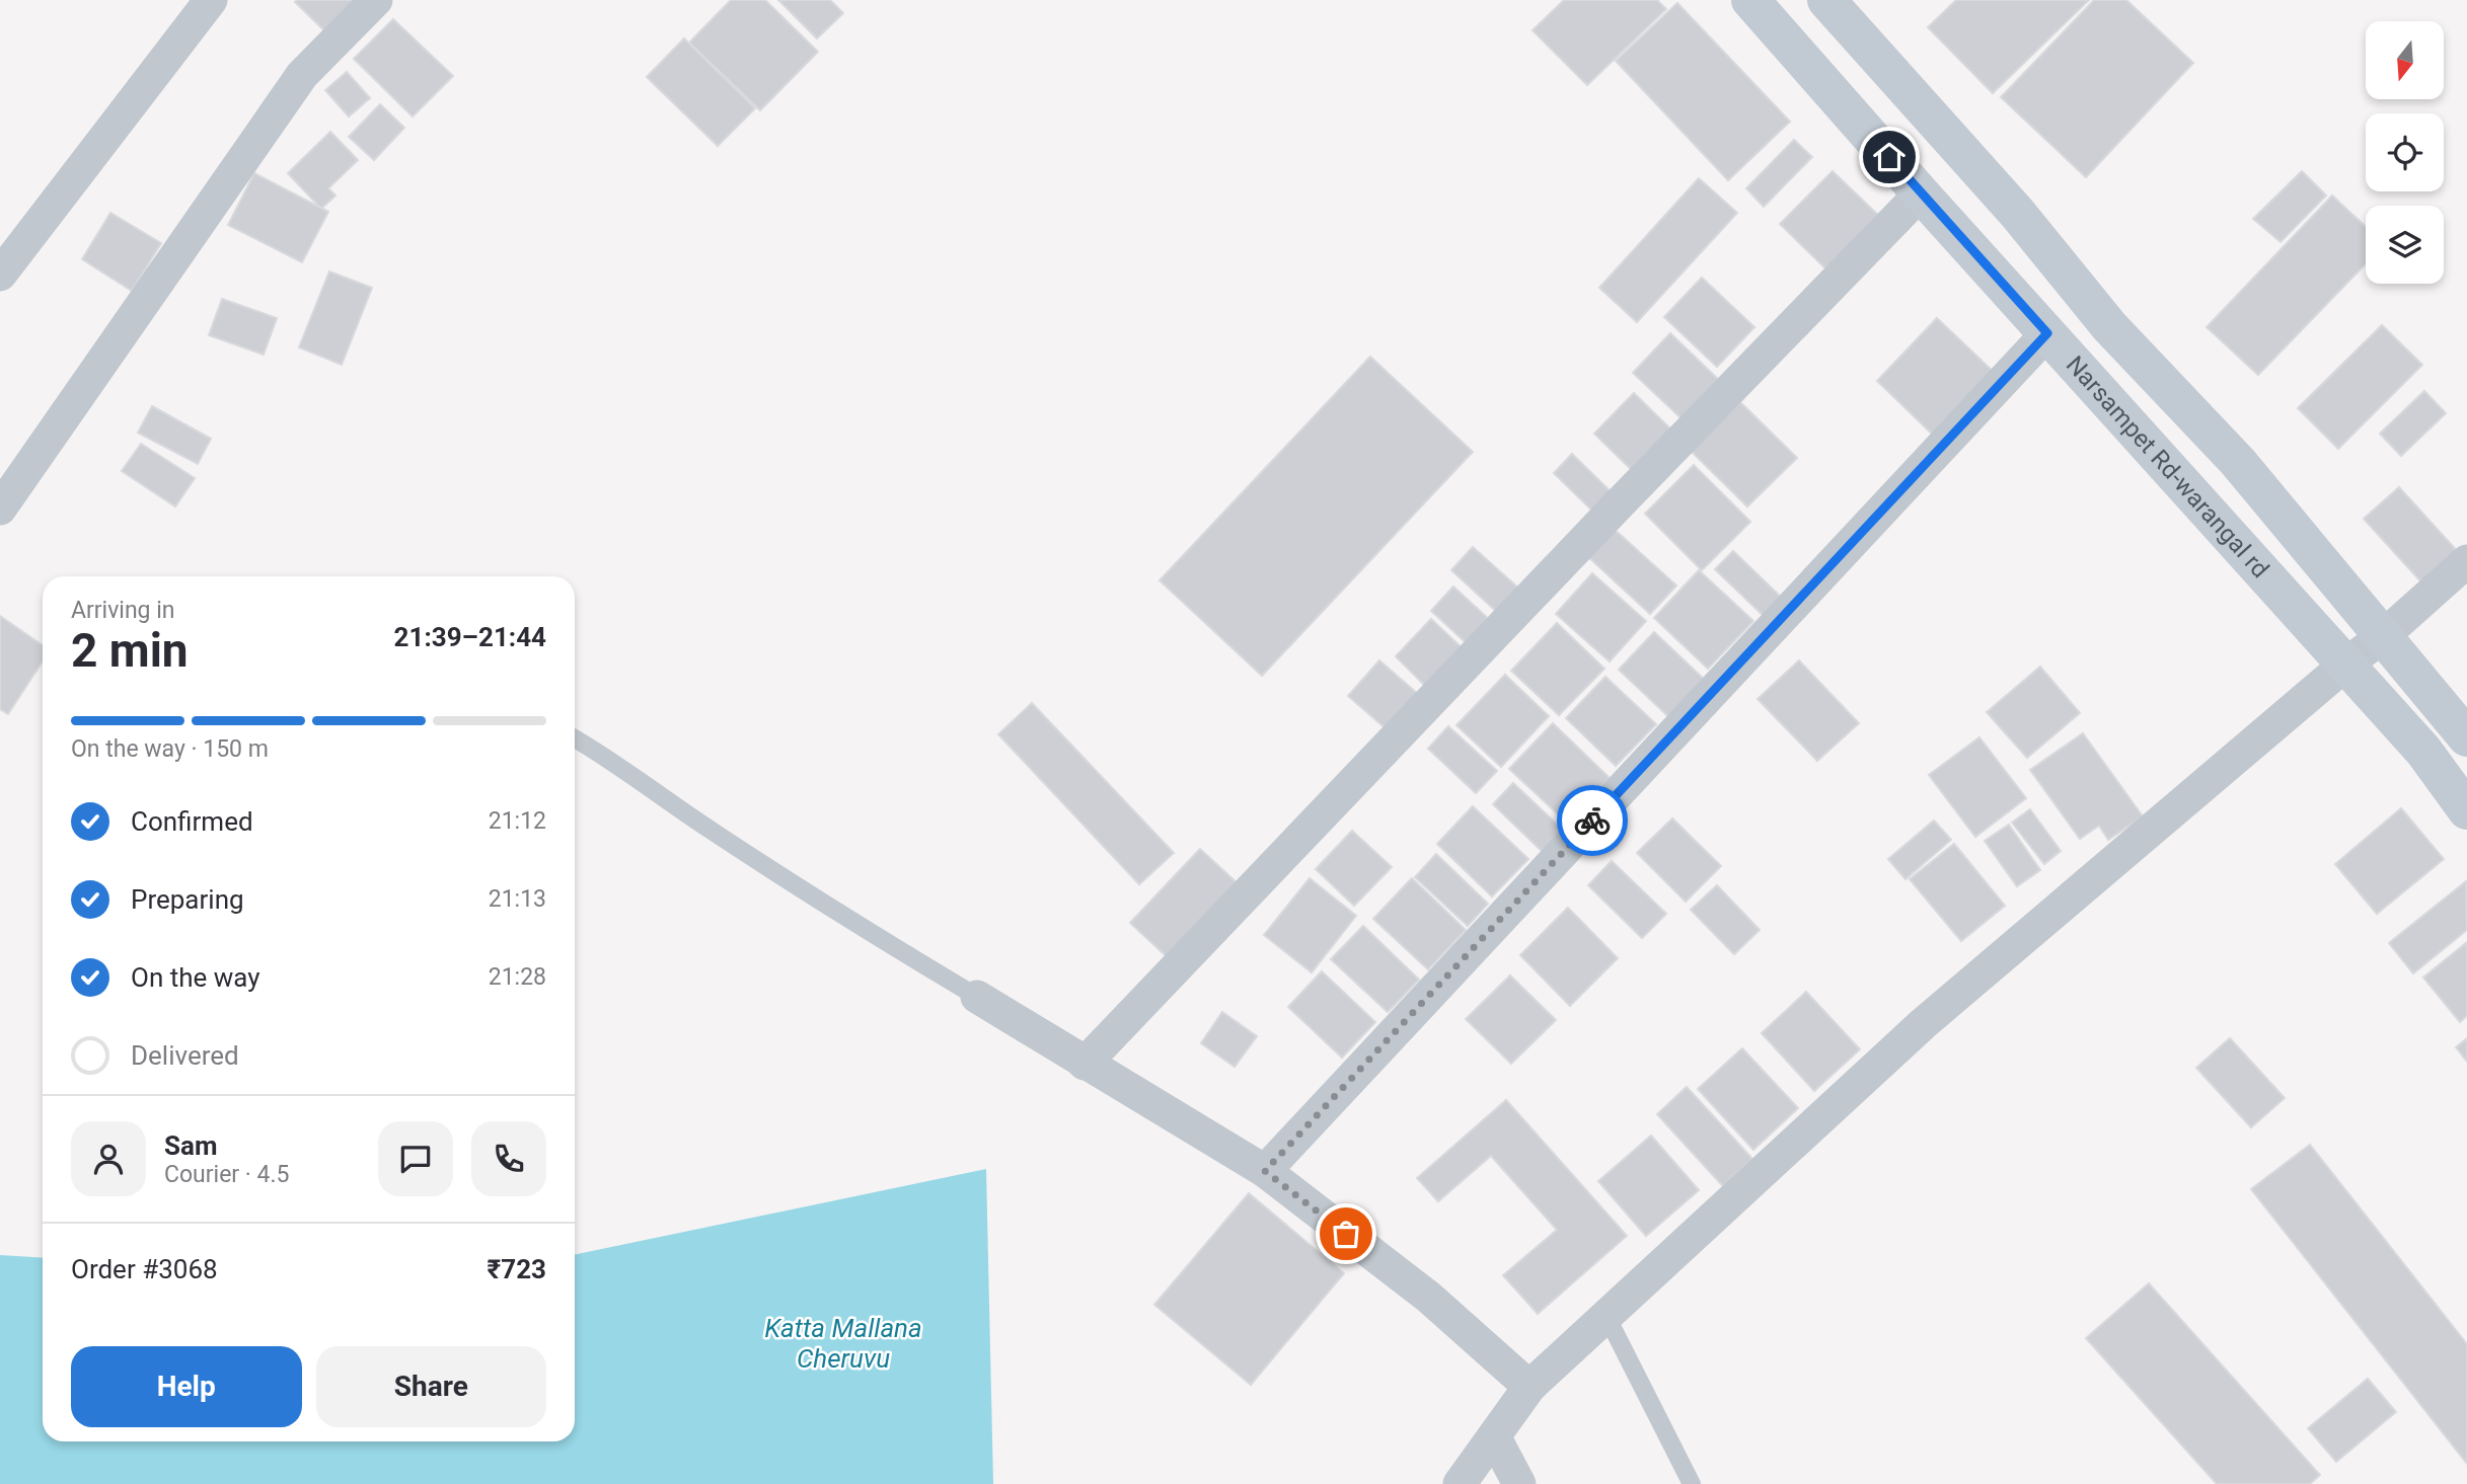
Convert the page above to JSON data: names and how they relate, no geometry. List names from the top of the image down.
{
  "streets": {
    "main road": ["Narsampet Rd-warangal rd"]
  },
  "water": ["Katta Mallana Cheruvu"],
  "north": "bottom",
  "page": {
    "heading": ["2 min", "Arriving in", "21:39–21:44"],
    "panel": [
      "Sam",
      "Courier · 4.5",
      "Order #3068",
      "₹723"
    ],
    "bar": "On the way · 150 m",
    "list": [
      ["Confirmed", "21:12"],
      ["Preparing", "21:13"],
      ["On the way", "21:28"],
      "Delivered"
    ],
    "buttons": ["Help", "Share"]
  }
}
